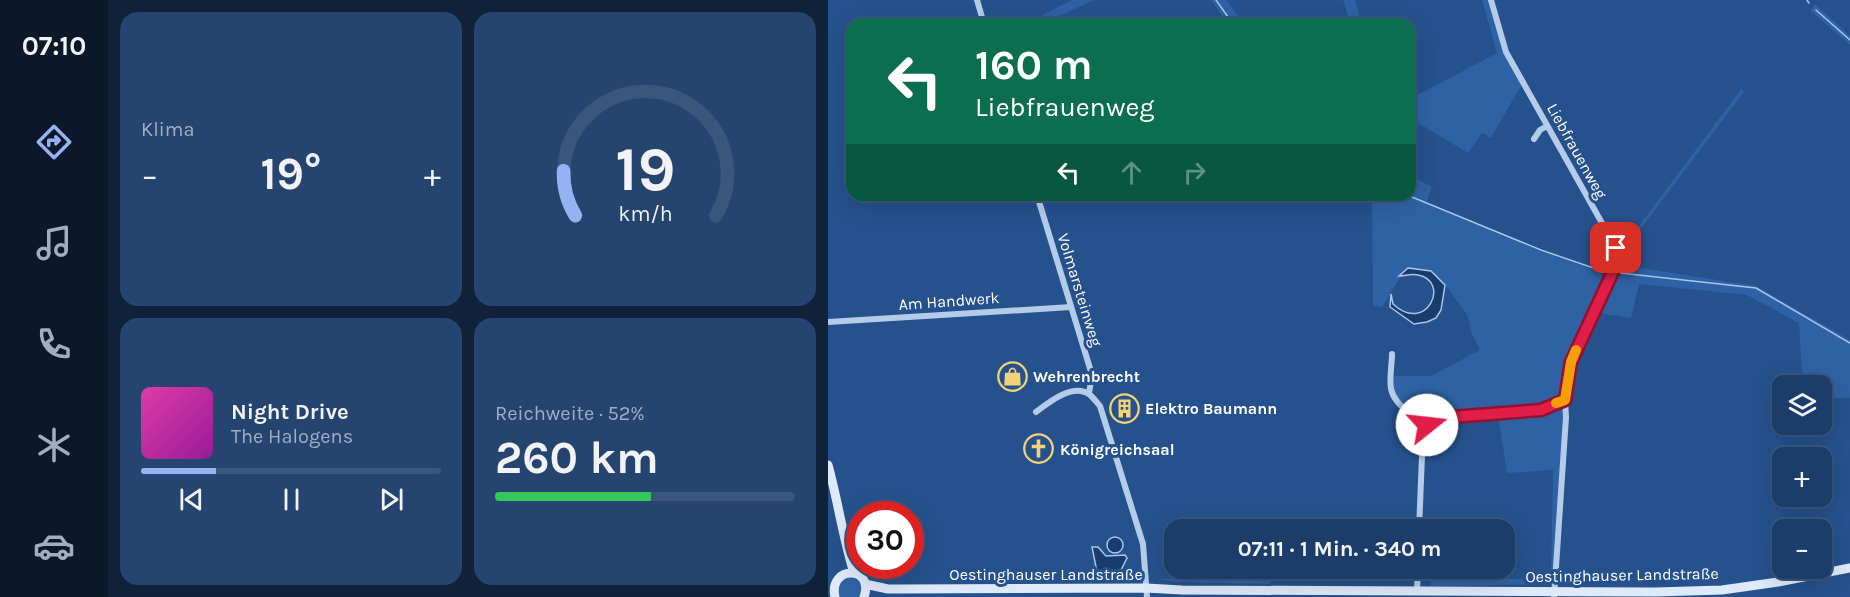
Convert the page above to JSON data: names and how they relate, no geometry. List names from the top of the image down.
{
  "streets": {
    "street": [
      "Liebfrauenweg",
      "Volmarsteinweg",
      "Am Handwerk",
      "Oestinghauser Landstraße"
    ]
  },
  "crossings": [
    ["Liebfrauenweg", "Oestinghauser Landstraße"],
    ["Volmarsteinweg", "Am Handwerk"]
  ],
  "places": {
    "shop": ["Wehrenbrecht"],
    "building": ["Elektro Baumann"],
    "church": ["Königreichsaal"]
  },
  "page": {
    "tabs": "07:10",
    "tile": [
      "Klima",
      ["Reichweite · 52%", "260 km"]
    ],
    "turn": ["160 m", "Liebfrauenweg"],
    "heat": ["−", "19°", "+"],
    "map_buttons": ["+", "−"],
    "song": ["Night Drive", "The Halogens"],
    "limit": "30",
    "trip": "07:11 · 1 Min. · 340 m",
    "gauge": ["19", "km/h"]
  }
}
